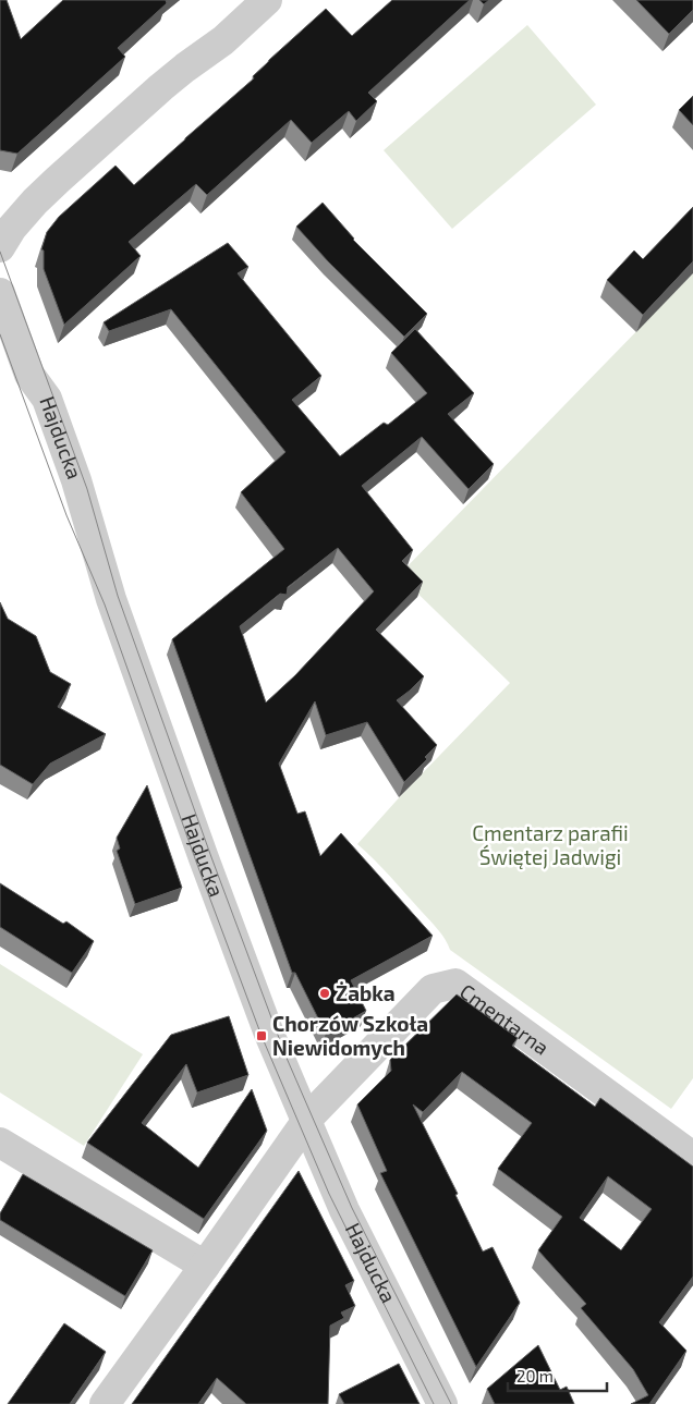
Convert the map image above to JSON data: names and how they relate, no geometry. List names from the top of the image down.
{
  "streets": {
    "street": ["Hajducka", "Cmentarna"]
  },
  "crossings": [
    ["Hajducka", "Cmentarna"]
  ],
  "parks": ["Cmentarz parafii Świętej Jadwigi"],
  "places": {
    "other": ["Żabka"],
    "transit": ["Chorzów Szkoła Niewidomych"]
  },
  "scale_bar": "20 m"
}
